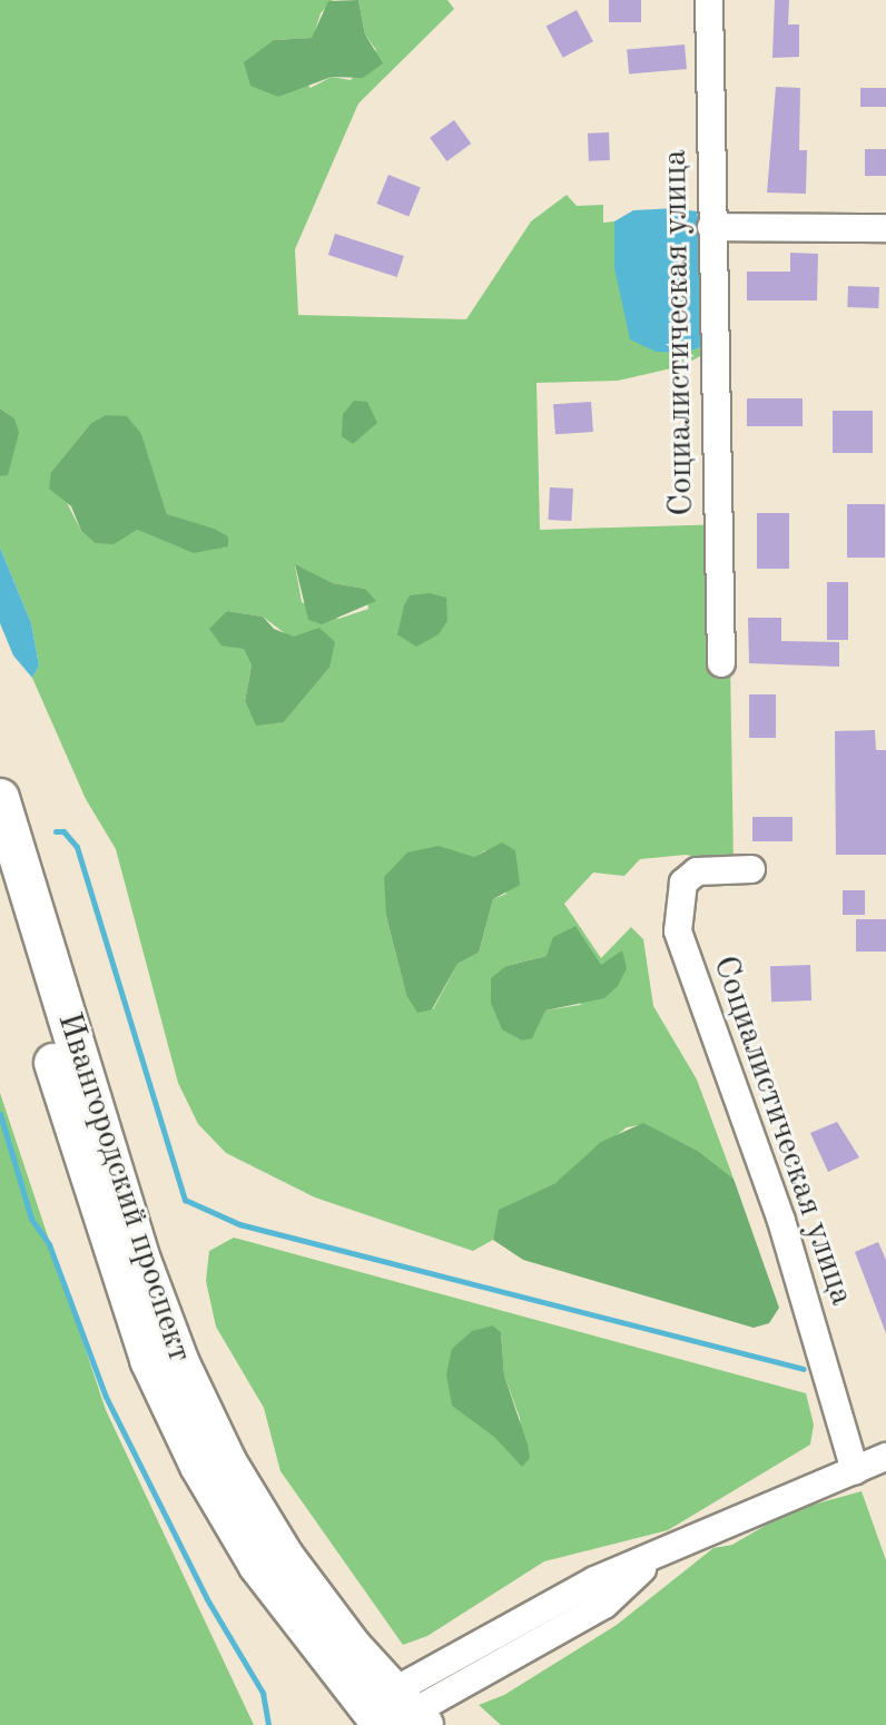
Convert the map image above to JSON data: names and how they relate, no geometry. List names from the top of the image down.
{
  "streets": {
    "highway": ["Ивангородский проспект"],
    "street": ["Социалистическая улица"]
  }
}
